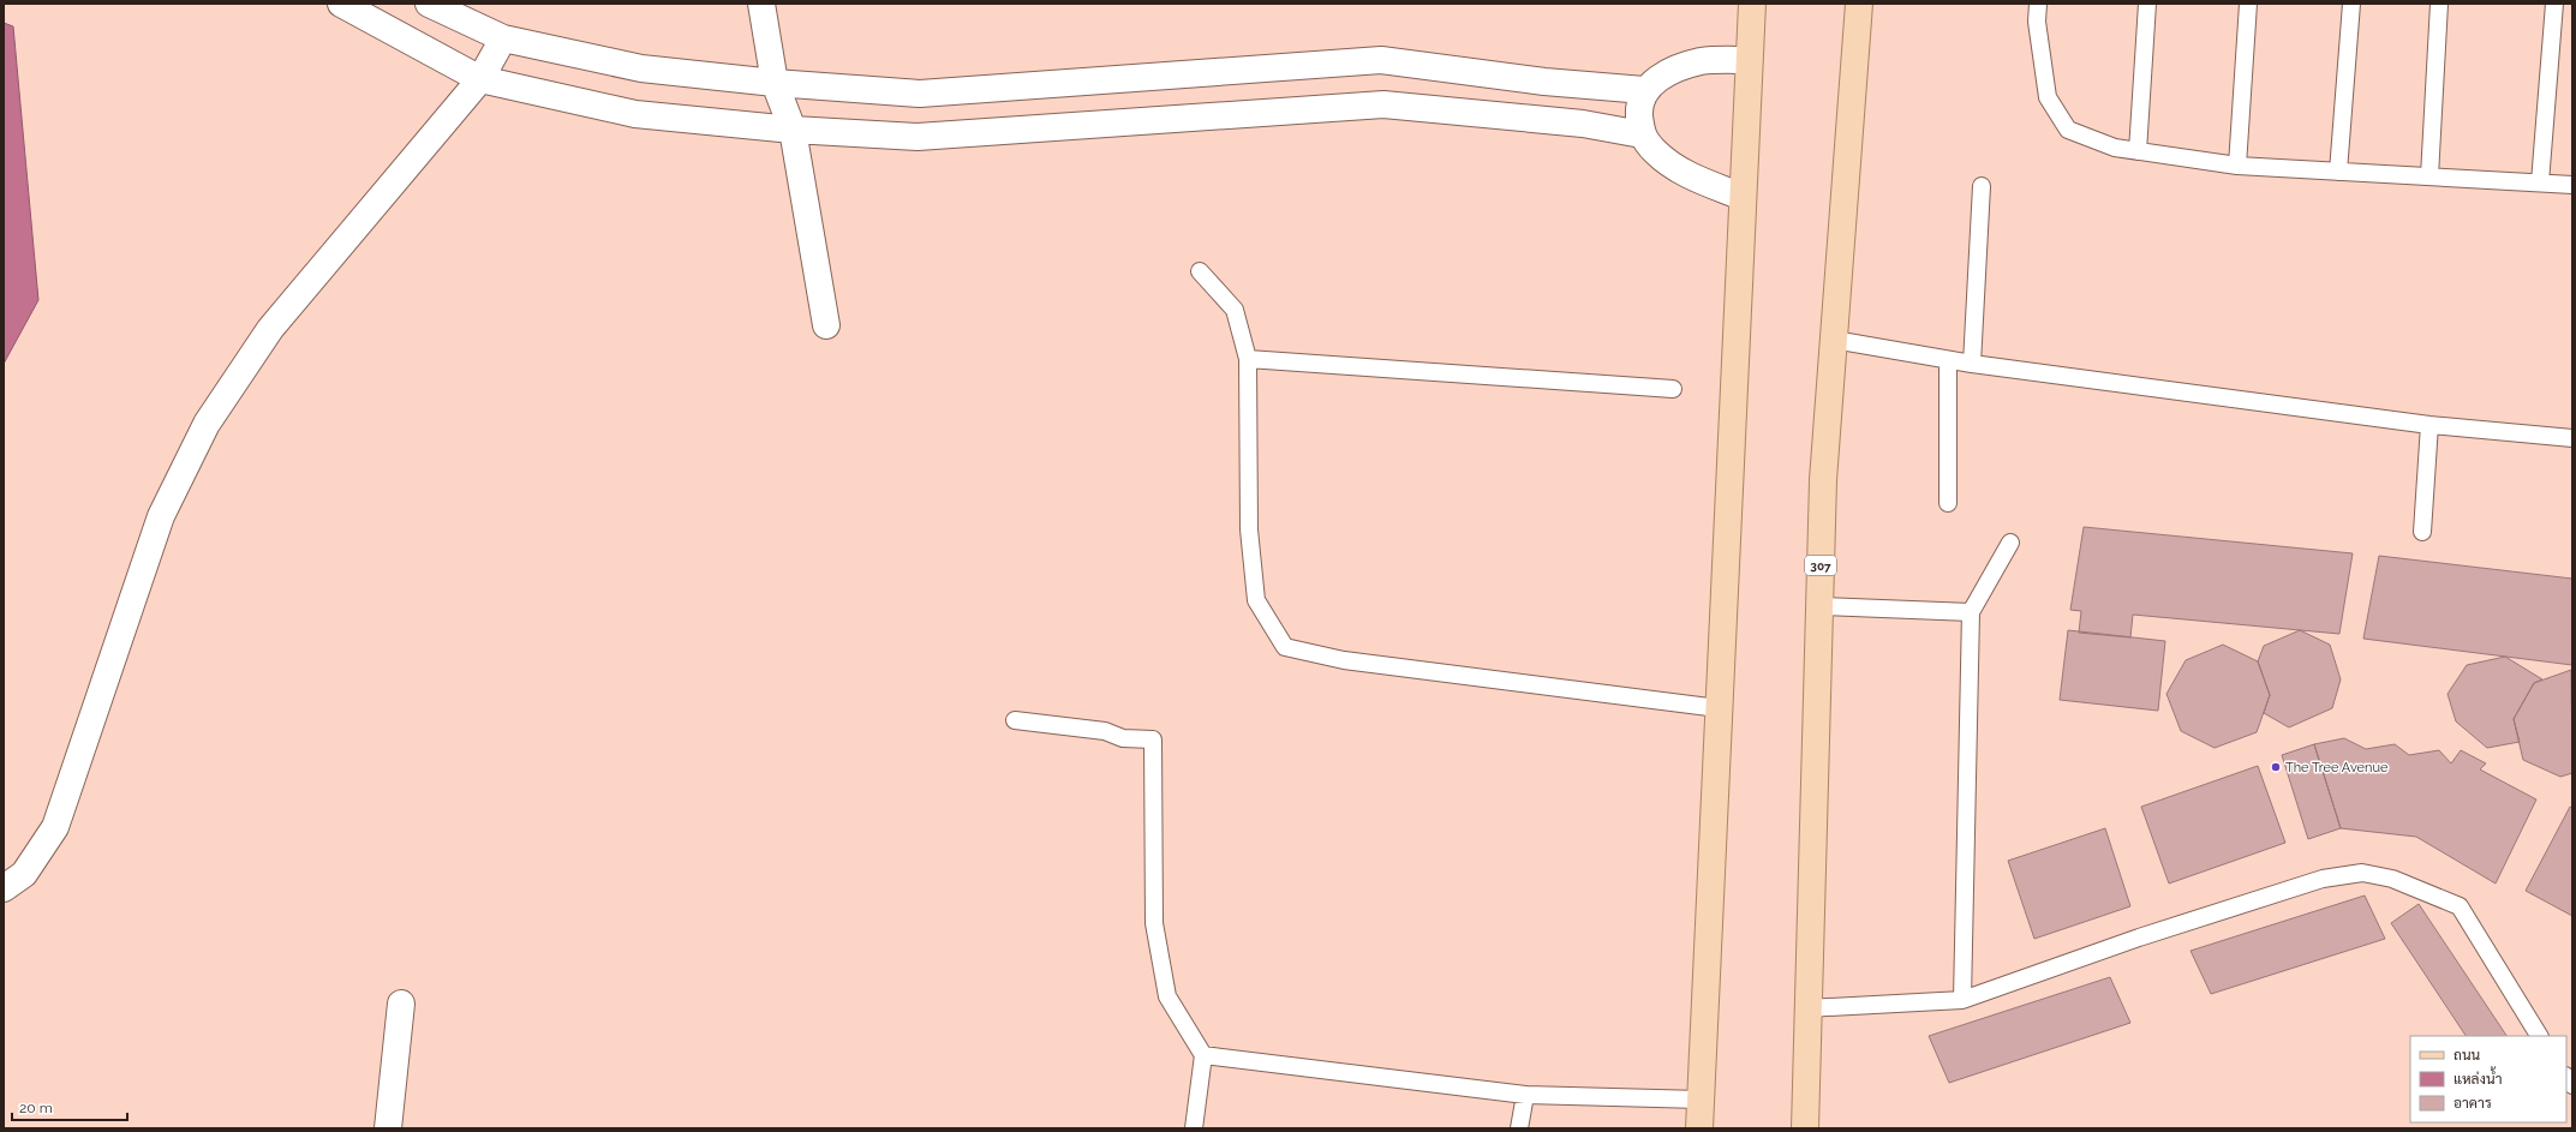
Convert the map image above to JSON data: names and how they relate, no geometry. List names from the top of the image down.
{
  "streets": {
    "main road": ["307"]
  },
  "places": ["The Tree Avenue"],
  "legend": ["ถนน", "แหล่งน้ำ", "อาคาร"],
  "scale_bar": "20 m"
}
